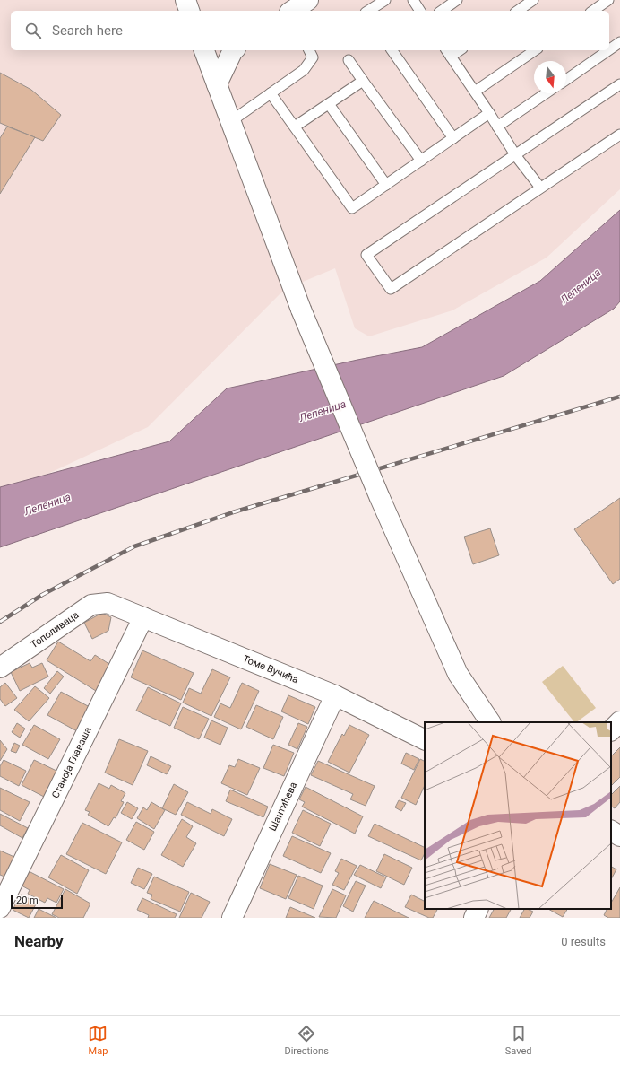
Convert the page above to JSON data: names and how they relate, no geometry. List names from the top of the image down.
{
  "streets": {
    "street": [
      "Тополиваца",
      "Томе Вучића",
      "Станоја Главаша",
      "Шантићева"
    ]
  },
  "crossings": [
    ["Тополиваца", "Томе Вучића"],
    ["Томе Вучића", "Станоја Главаша"],
    ["Томе Вучића", "Шантићева"]
  ],
  "water": ["Лепеница"],
  "scale_bar": "20 m",
  "north": "bottom",
  "page": {
    "search": "Search here",
    "scale": "20 m",
    "heading": ["Nearby", "0 results"],
    "nav": ["Map", "Directions", "Saved"]
  }
}
